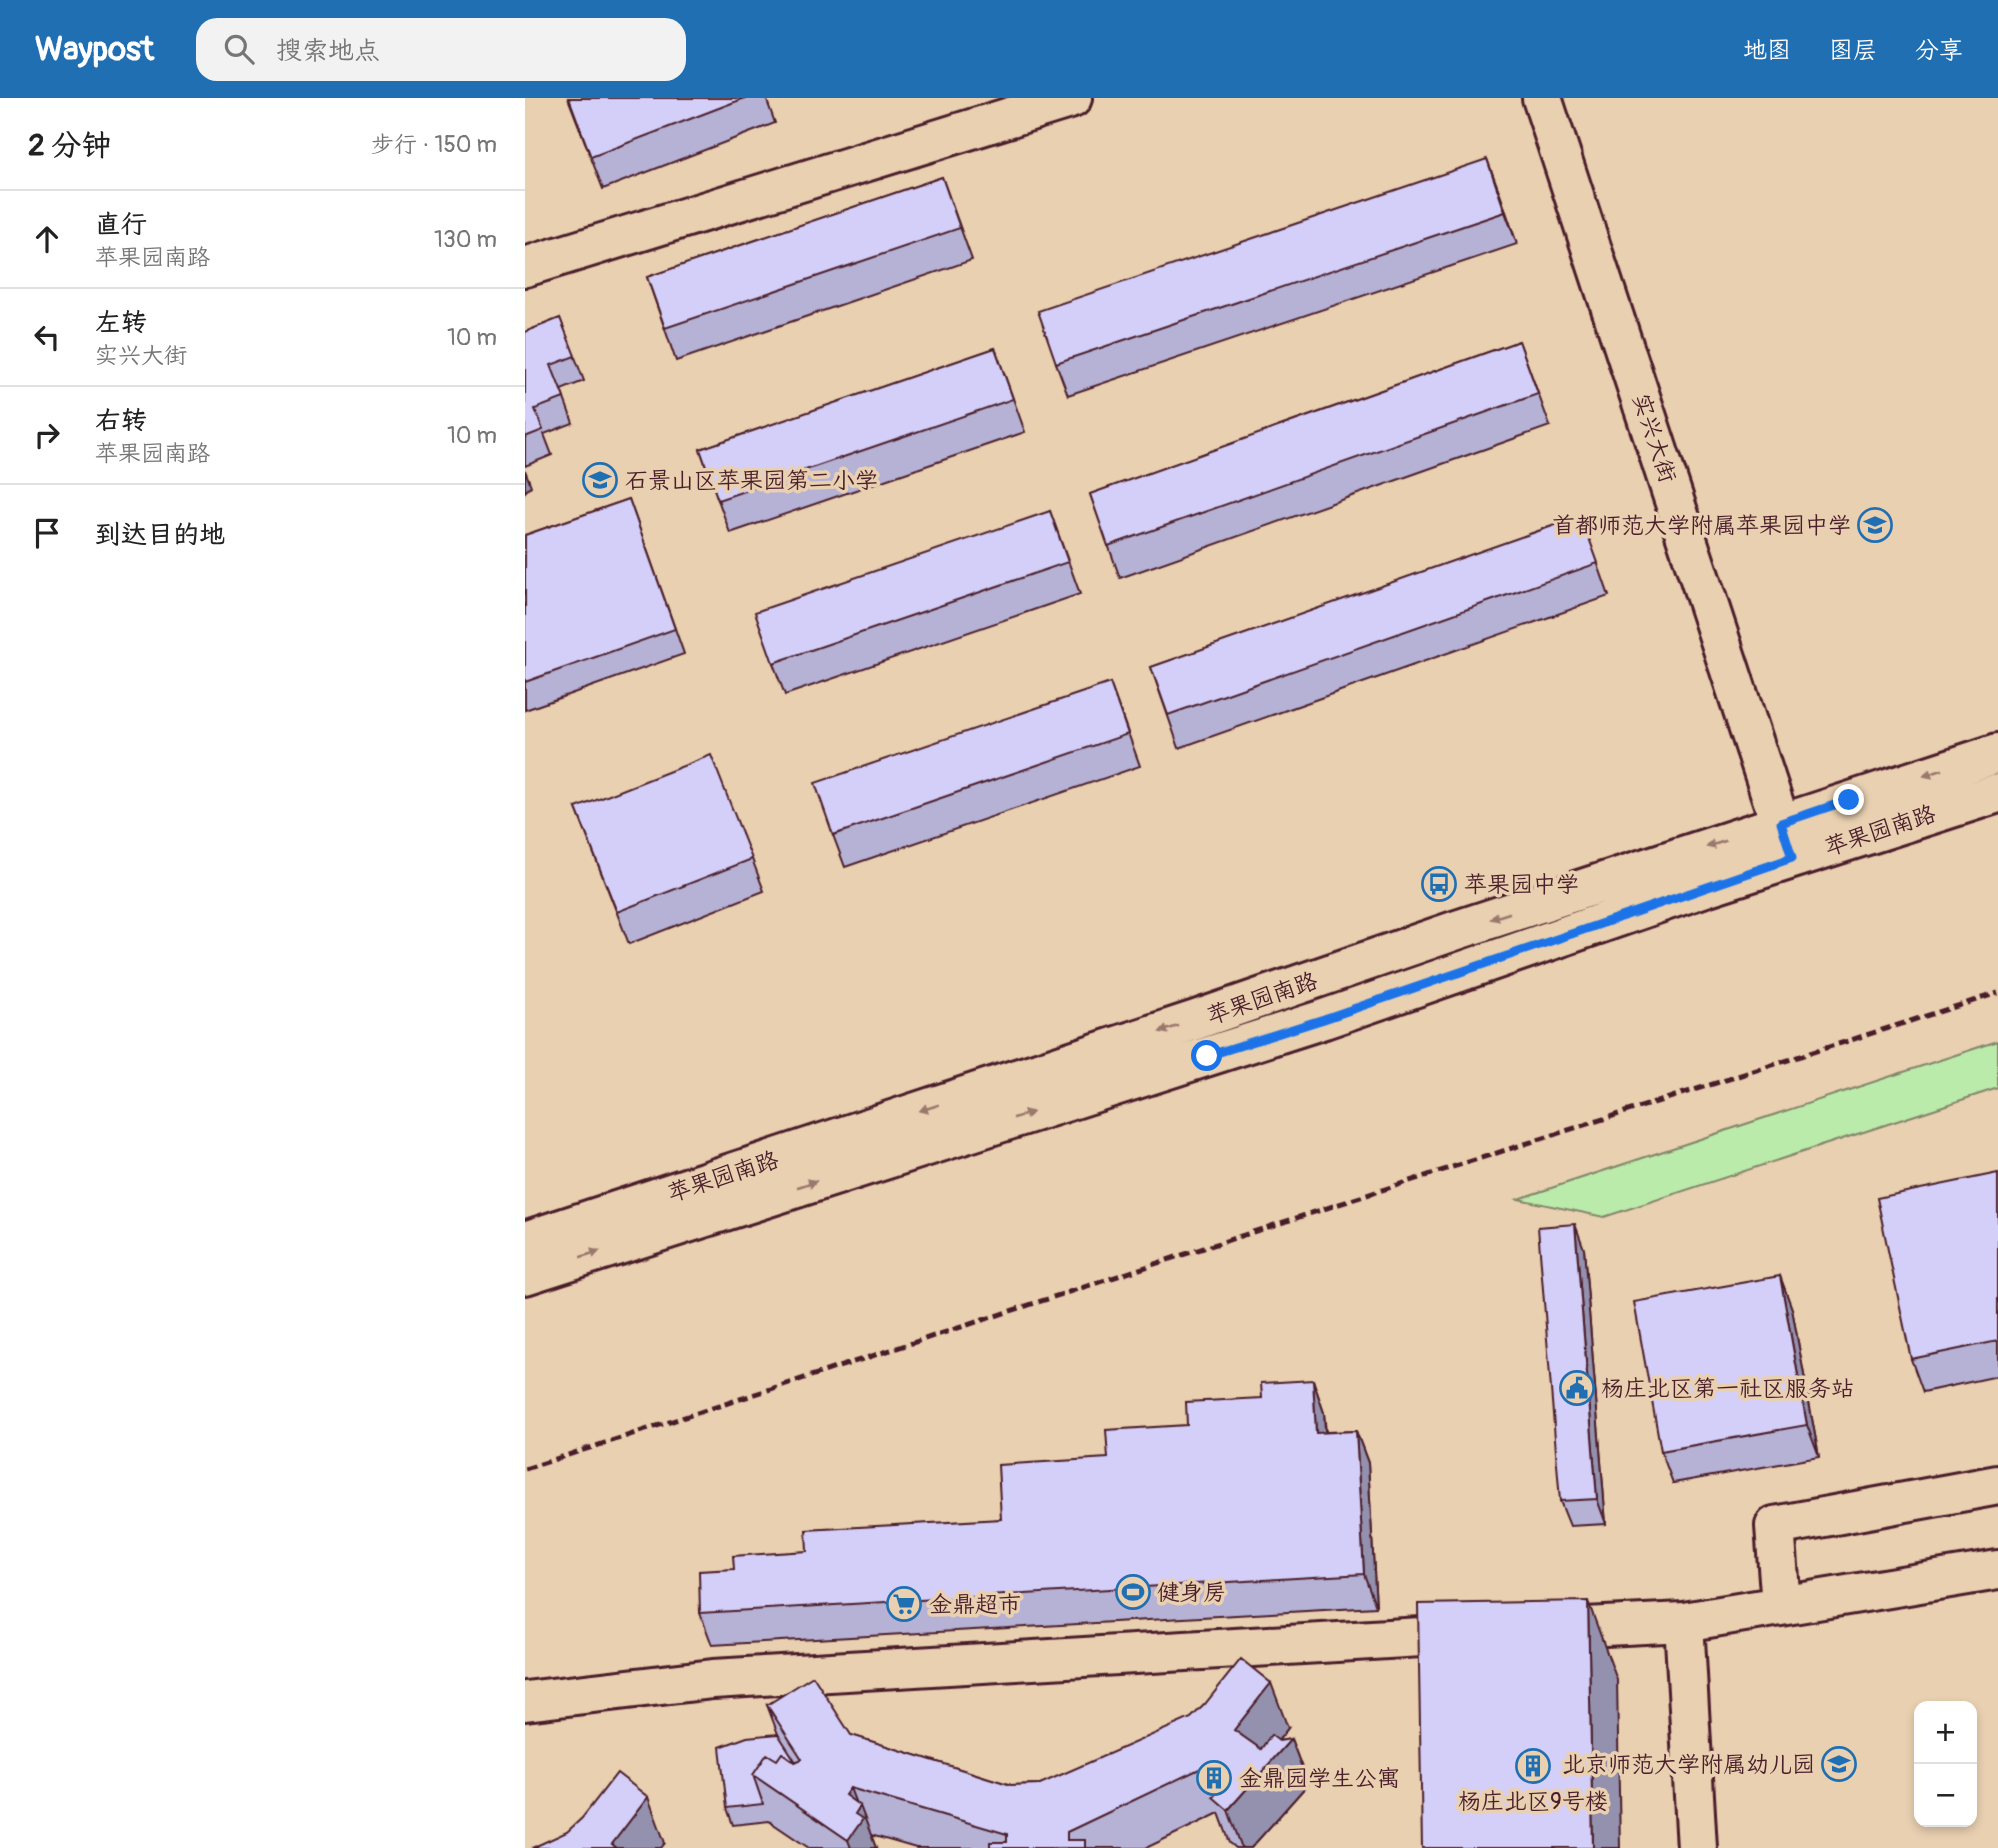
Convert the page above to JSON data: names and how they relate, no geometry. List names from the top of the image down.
{
  "streets": {
    "street": ["实兴大街", "苹果园南路"]
  },
  "crossings": [
    ["实兴大街", "苹果园南路"]
  ],
  "places": {
    "school or university": ["石景山区苹果园第二小学", "首都师范大学附属苹果园中学", "北京师范大学附属幼儿园"],
    "bus stop": ["苹果园中学"],
    "public building": ["杨庄北区第一社区服务站"],
    "sports": ["健身房"],
    "supermarket": ["金鼎超市"],
    "building": ["杨庄北区9号楼", "金鼎园学生公寓"]
  },
  "page": {
    "header": "Waypost",
    "search": "搜索地点",
    "nav": ["地图", "图层", "分享"],
    "heading": ["2 分钟", "步行 · 150 m"],
    "list": [
      ["直行", "苹果园南路", "130 m"],
      ["左转", "实兴大街", "10 m"],
      ["右转", "苹果园南路", "10 m"],
      "到达目的地"
    ],
    "map_buttons": ["+", "−"]
  }
}
